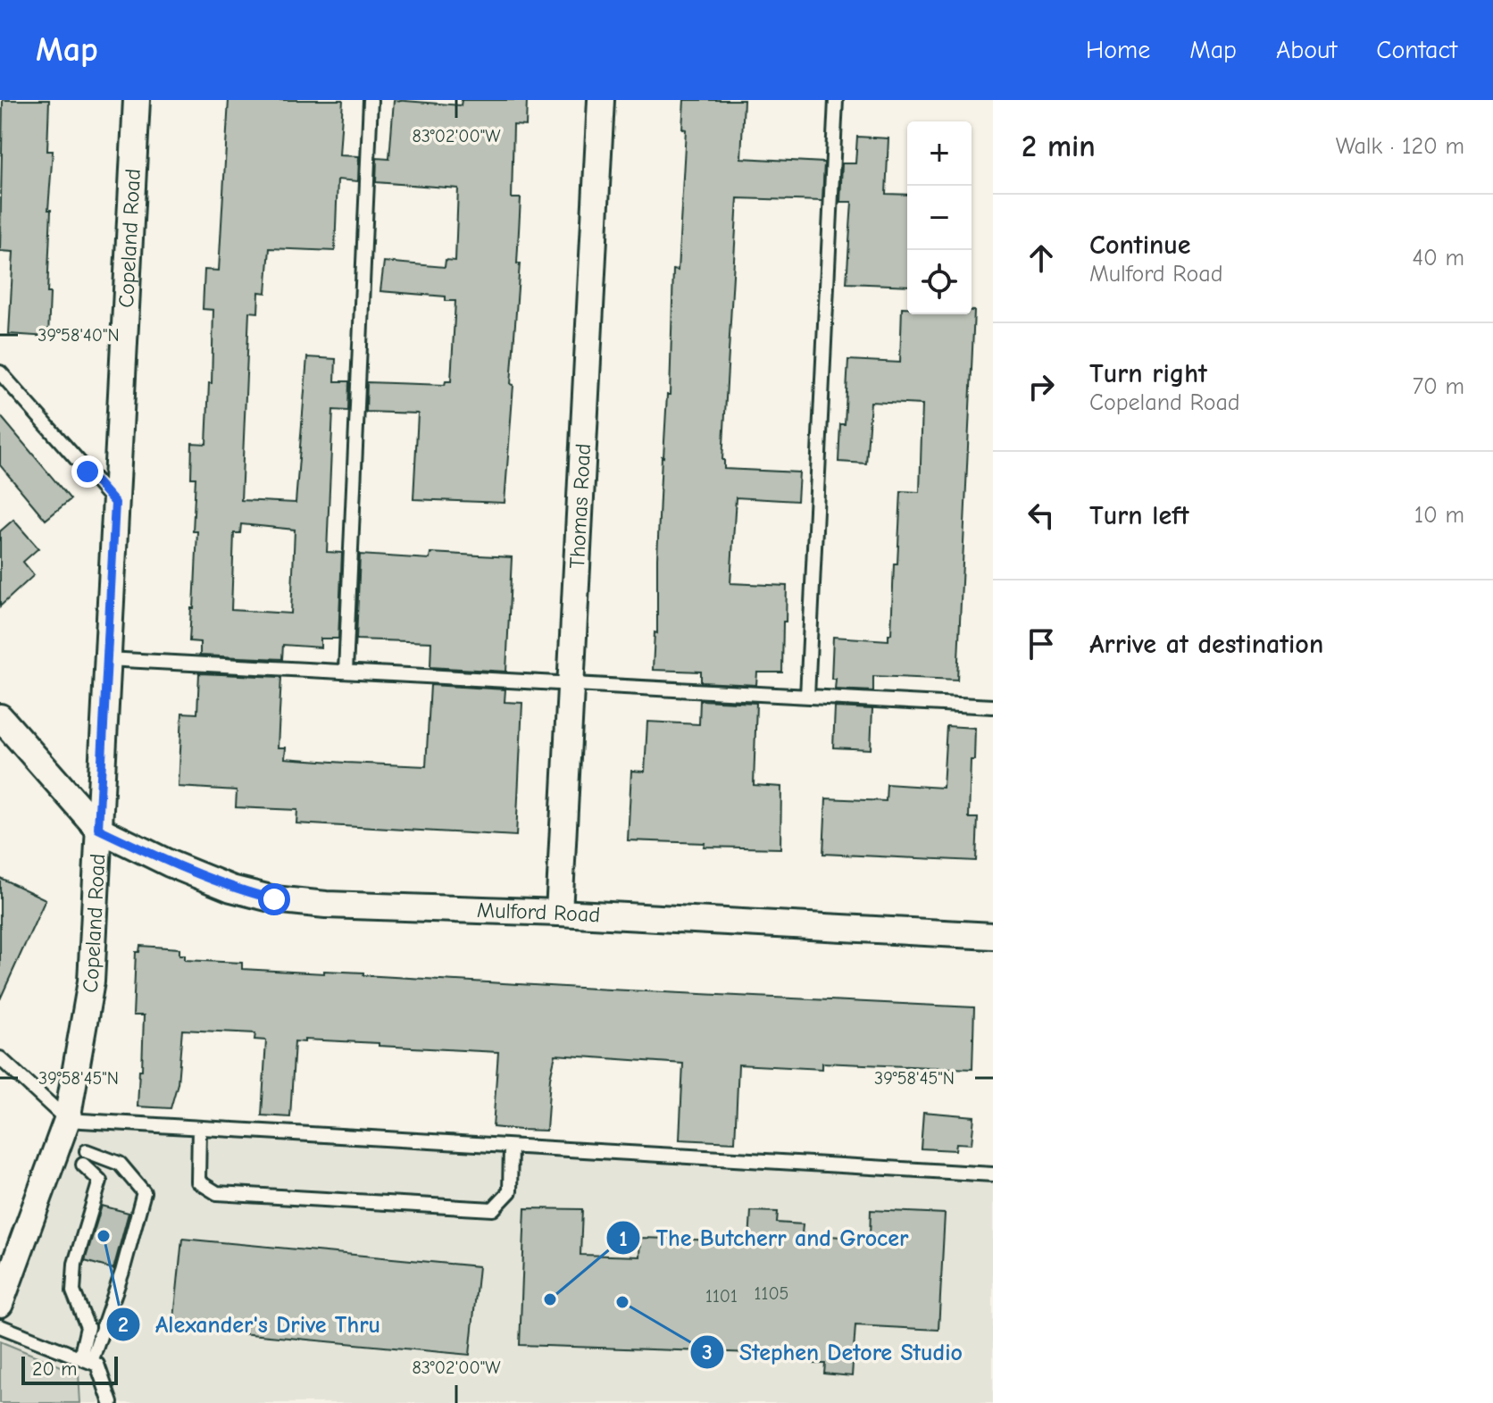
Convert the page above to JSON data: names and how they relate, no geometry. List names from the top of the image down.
{
  "streets": {
    "street": ["Copeland Road", "Thomas Road", "Mulford Road"]
  },
  "crossings": [
    ["Copeland Road", "Mulford Road"],
    ["Thomas Road", "Mulford Road"]
  ],
  "places": ["Alexander's Drive Thru", "The Butcherr and Grocer", "Stephen Detore Studio"],
  "house_numbers": ["1105", "1101"],
  "scale_bar": "20 m",
  "page": {
    "header": "Map",
    "nav": [
      "Home",
      "Map",
      "About",
      "Contact"
    ],
    "heading": ["2 min", "Walk · 120 m"],
    "map_buttons": ["+", "−"],
    "list": [
      ["Continue", "Mulford Road", "40 m"],
      ["Turn right", "Copeland Road", "70 m"],
      ["Turn left", "10 m"],
      "Arrive at destination"
    ],
    "scale": "20 m"
  },
  "coordinates": ["83°02'00\"W", "39°58'40\"N", "39°58'45\"N"]
}
